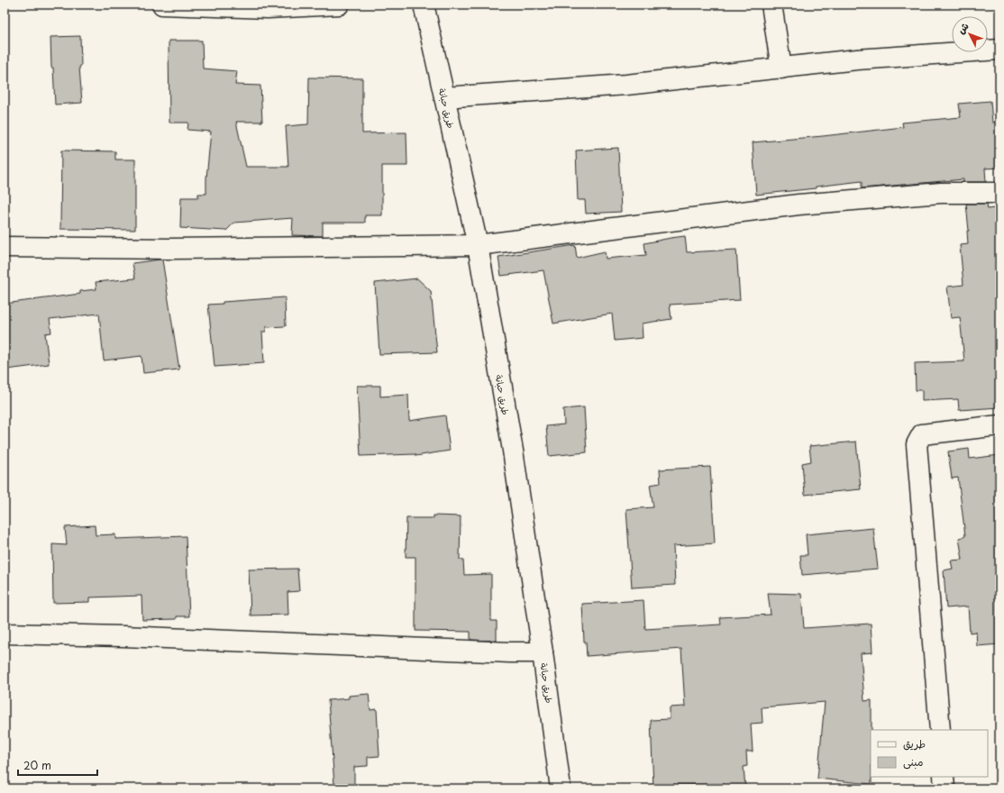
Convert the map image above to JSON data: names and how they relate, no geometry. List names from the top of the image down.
{
  "streets": {
    "street": ["طريق حبانة"]
  },
  "legend": ["طريق", "مبنى"],
  "scale_bar": "20 m",
  "north": "top left"
}
